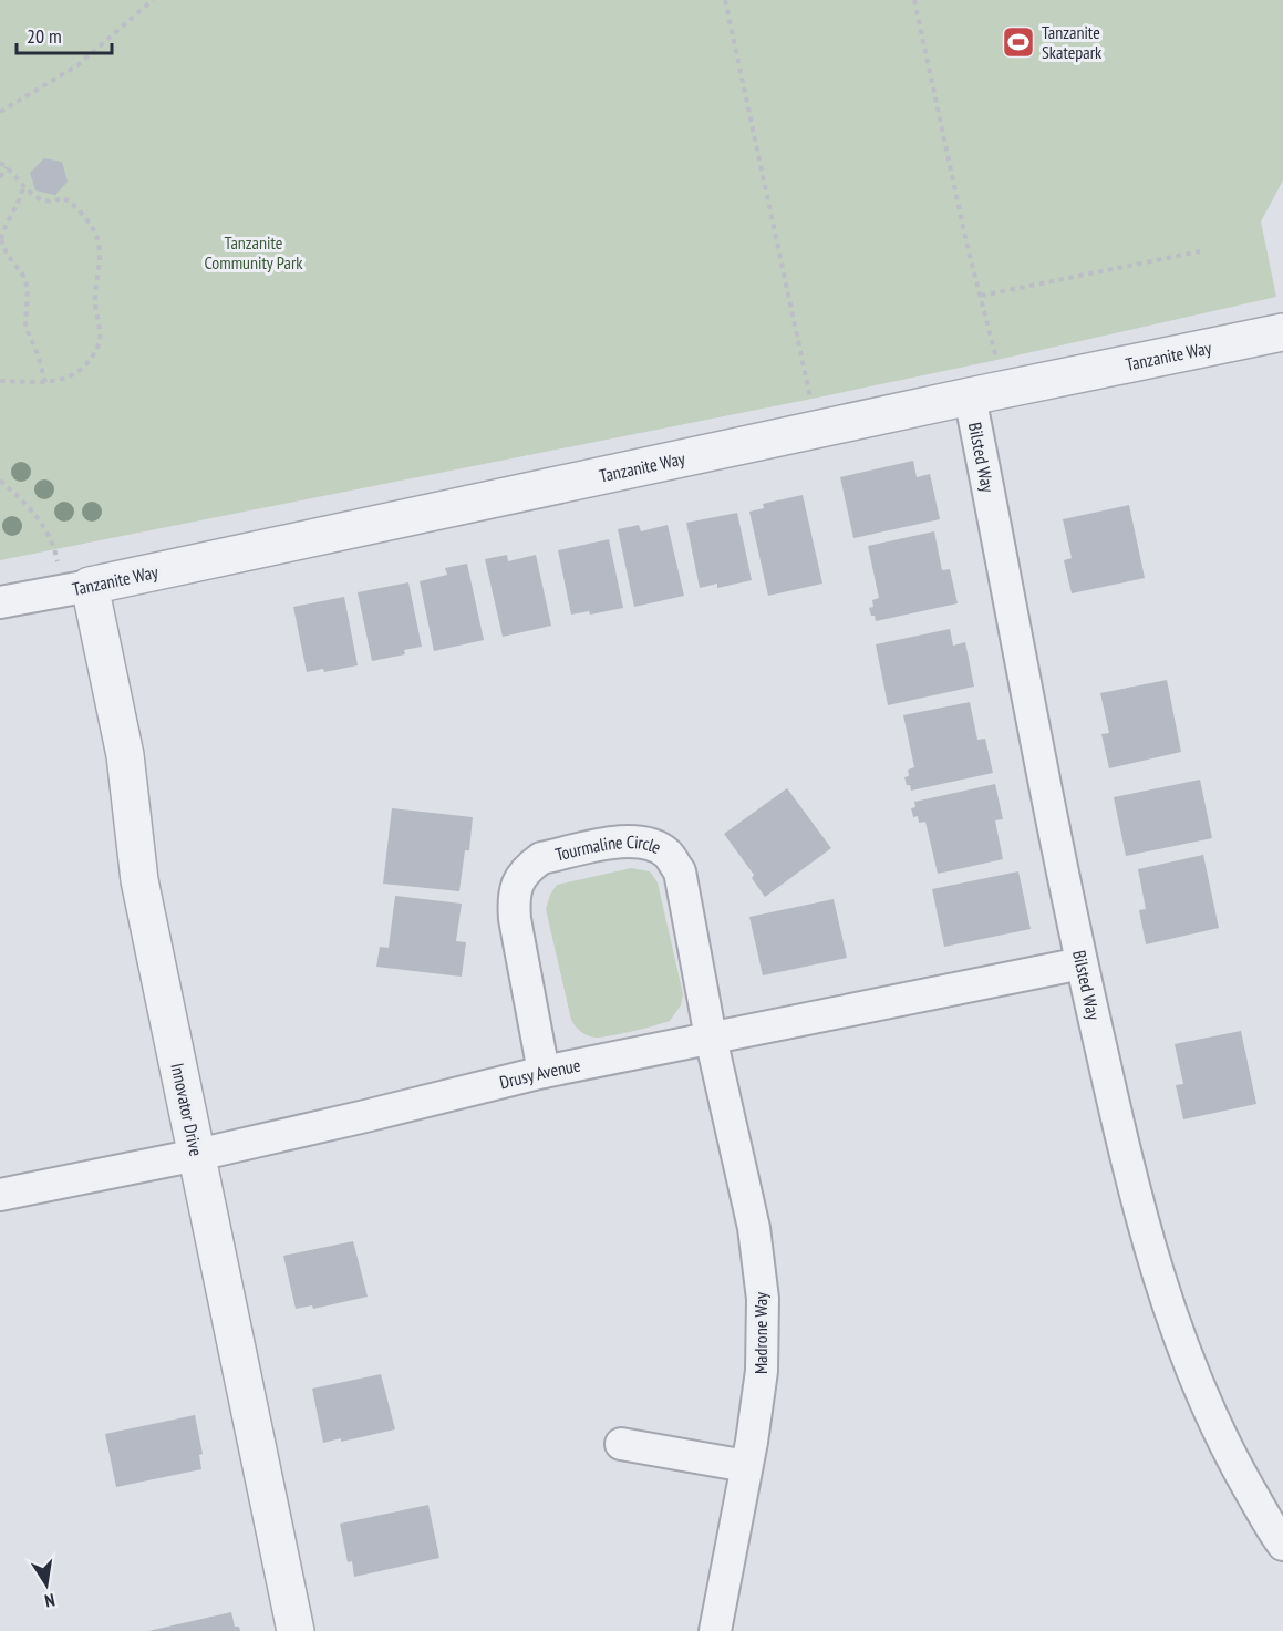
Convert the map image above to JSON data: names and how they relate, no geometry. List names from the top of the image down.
{
  "streets": {
    "street": [
      "Tanzanite Way",
      "Bilsted Way",
      "Tourmaline Circle",
      "Drusy Avenue",
      "Innovator Drive",
      "Madrone Way"
    ]
  },
  "crossings": [
    ["Tanzanite Way", "Bilsted Way"],
    ["Tanzanite Way", "Innovator Drive"],
    ["Bilsted Way", "Drusy Avenue"],
    ["Tourmaline Circle", "Drusy Avenue"],
    ["Tourmaline Circle", "Madrone Way"],
    ["Drusy Avenue", "Innovator Drive"],
    ["Drusy Avenue", "Madrone Way"]
  ],
  "parks": ["Tanzanite Community Park"],
  "places": {
    "sports": ["Tanzanite Skatepark"]
  },
  "scale_bar": "20 m",
  "north": "bottom"
}
